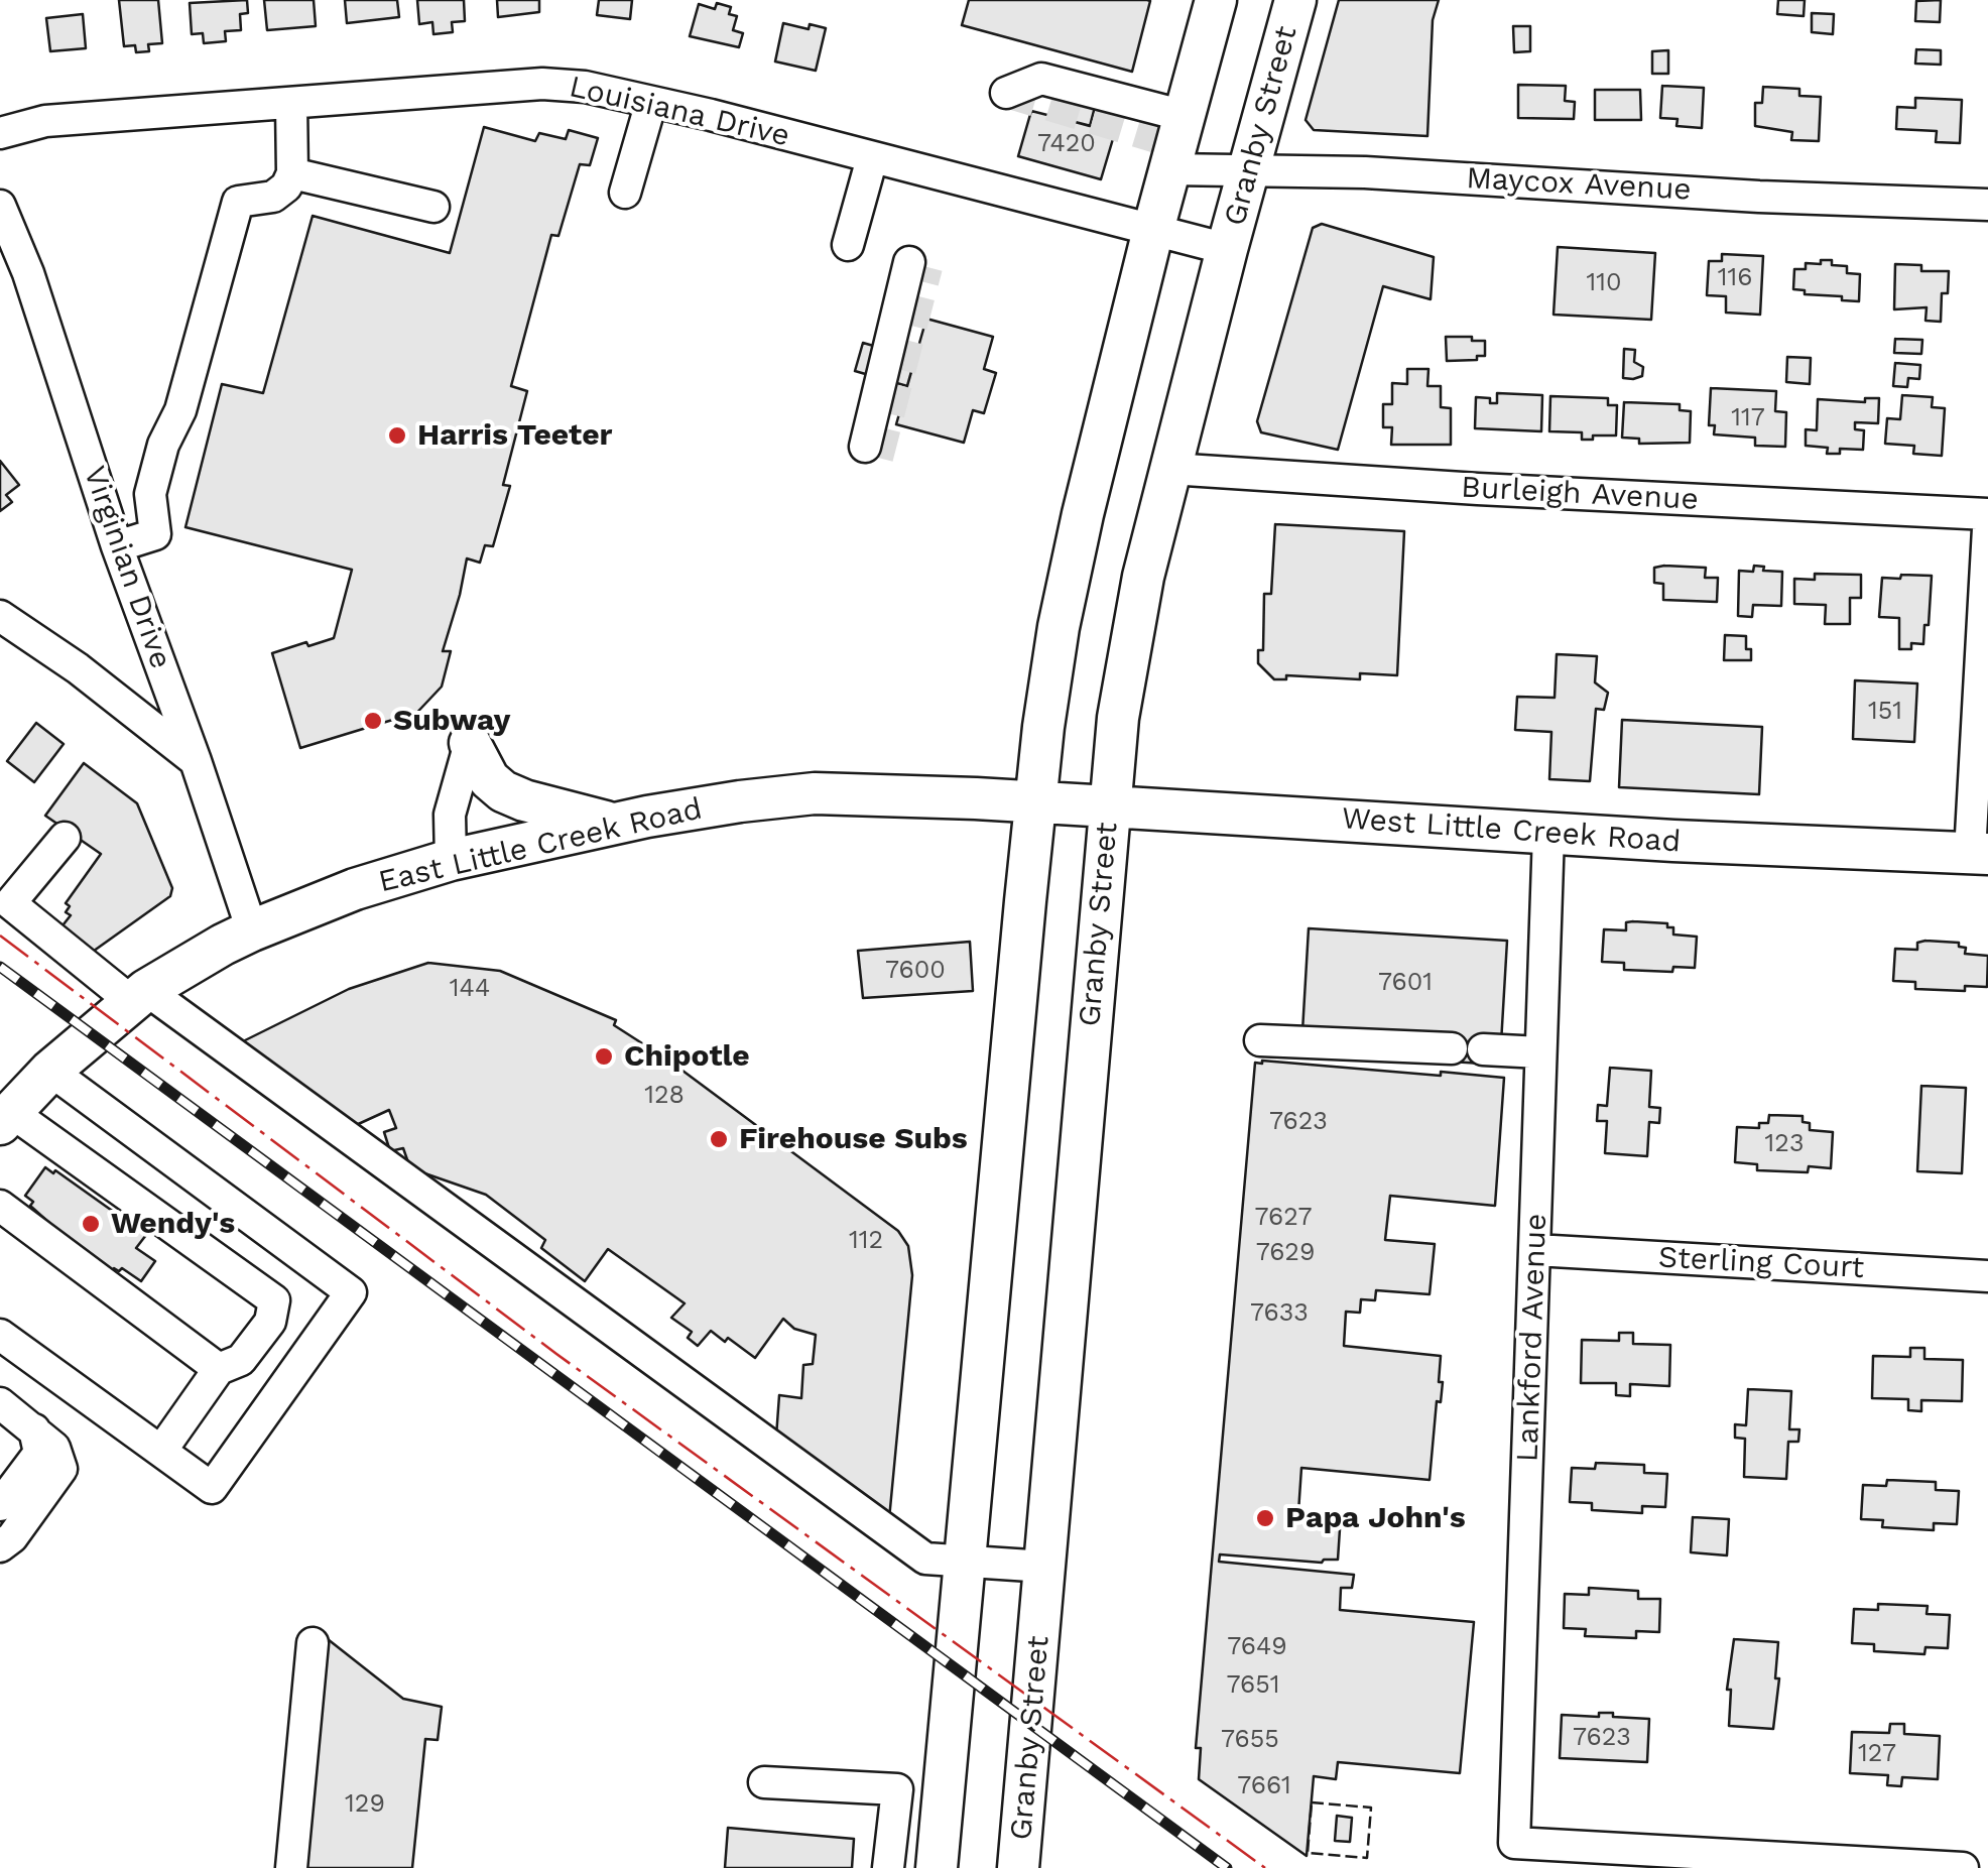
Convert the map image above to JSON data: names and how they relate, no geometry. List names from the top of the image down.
{
  "streets": {
    "main road": ["Granby Street", "West Little Creek Road", "East Little Creek Road"],
    "street": [
      "Louisiana Drive",
      "Maycox Avenue",
      "Burleigh Avenue",
      "Virginian Drive",
      "Sterling Court",
      "Lankford Avenue"
    ]
  },
  "crossings": [
    ["Louisiana Drive", "Granby Street"],
    ["Granby Street", "Maycox Avenue"],
    ["Granby Street", "Burleigh Avenue"],
    ["Granby Street", "West Little Creek Road"],
    ["Virginian Drive", "East Little Creek Road"],
    ["West Little Creek Road", "East Little Creek Road"],
    ["West Little Creek Road", "Lankford Avenue"],
    ["Sterling Court", "Lankford Avenue"]
  ],
  "places": [
    "Harris Teeter",
    "Subway",
    "Chipotle",
    "Firehouse Subs",
    "Wendy's",
    "Papa John's"
  ],
  "house_numbers": [
    "7420",
    "116",
    "110",
    "117",
    "151",
    "7600",
    "7601",
    "144",
    "128",
    "7623",
    "123",
    "7627",
    "112",
    "7629",
    "7633",
    "7649",
    "7651",
    "7623",
    "7655",
    "127",
    "7661",
    "129"
  ]
}
